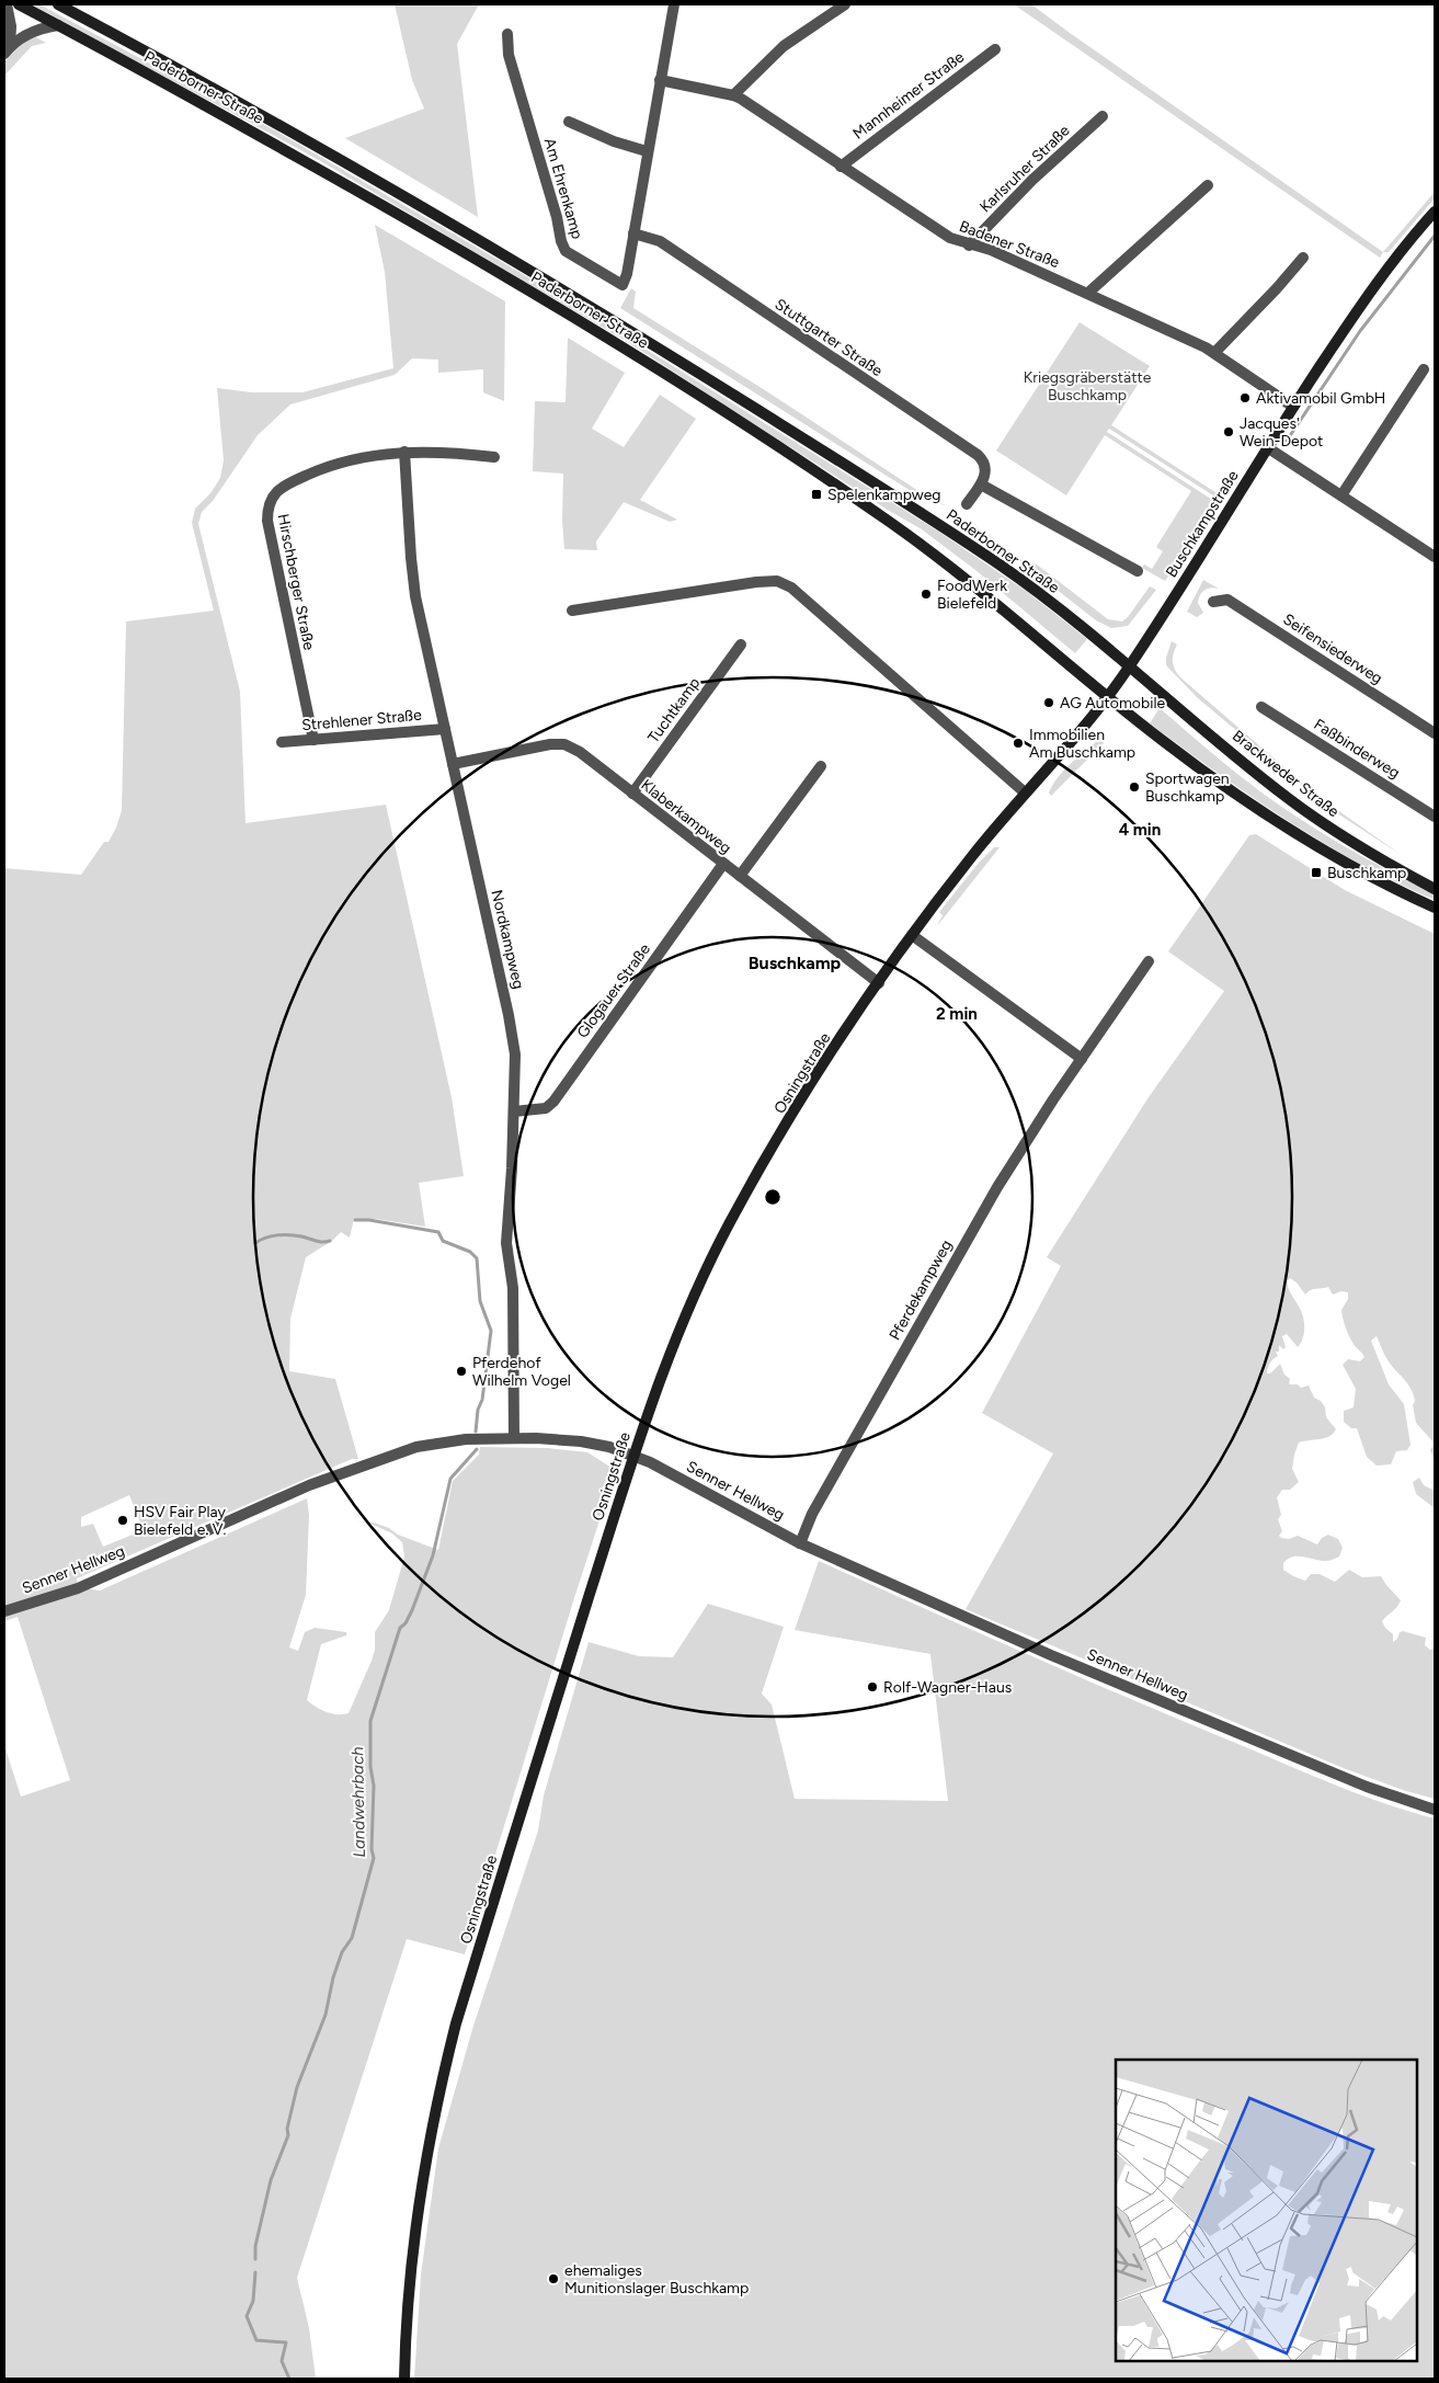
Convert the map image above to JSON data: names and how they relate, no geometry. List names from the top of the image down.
{
  "streets": {
    "main road": [
      "Paderborner Straße",
      "Buschkampstraße",
      "Brackweder Straße",
      "Osningstraße"
    ],
    "street": [
      "Mannheimer Straße",
      "Karlsruher Straße",
      "Am Ehrenkamp",
      "Badener Straße",
      "Stuttgarter Straße",
      "Hirschberger Straße",
      "Seifensiederweg",
      "Tuchtkamp",
      "Strehlener Straße",
      "Faßbinderweg",
      "Klaberkampweg",
      "Nordkampweg",
      "Glogauer Straße",
      "Pferdekampweg",
      "Senner Hellweg"
    ]
  },
  "crossings": [
    ["Paderborner Straße", "Buschkampstraße"],
    ["Paderborner Straße", "Brackweder Straße"],
    ["Paderborner Straße", "Osningstraße"],
    ["Mannheimer Straße", "Badener Straße"],
    ["Karlsruher Straße", "Badener Straße"],
    ["Am Ehrenkamp", "Badener Straße"],
    ["Am Ehrenkamp", "Stuttgarter Straße"],
    ["Badener Straße", "Buschkampstraße"],
    ["Buschkampstraße", "Brackweder Straße"],
    ["Buschkampstraße", "Osningstraße"],
    ["Hirschberger Straße", "Strehlener Straße"],
    ["Hirschberger Straße", "Nordkampweg"],
    ["Tuchtkamp", "Klaberkampweg"],
    ["Strehlener Straße", "Nordkampweg"],
    ["Klaberkampweg", "Nordkampweg"],
    ["Klaberkampweg", "Glogauer Straße"],
    ["Klaberkampweg", "Osningstraße"],
    ["Nordkampweg", "Glogauer Straße"],
    ["Nordkampweg", "Senner Hellweg"],
    ["Osningstraße", "Senner Hellweg"],
    ["Pferdekampweg", "Senner Hellweg"]
  ],
  "districts": ["Buschkamp"],
  "water": ["Landwehrbach"],
  "parks": ["Kriegsgräberstätte Buschkamp"],
  "places": {
    "other": [
      "Aktivamobil GmbH",
      "Jacques' Wein-Depot",
      "FoodWerk Bielefeld",
      "AG Automobile",
      "Immobilien Am Buschkamp",
      "Sportwagen Buschkamp",
      "Pferdehof Wilhelm Vogel",
      "HSV Fair Play Bielefeld e. V.",
      "Rolf-Wagner-Haus",
      "ehemaliges Munitionslager Buschkamp"
    ],
    "transit": ["Spelenkampweg", "Buschkamp"]
  },
  "rings": ["4 min", "2 min"]
}
